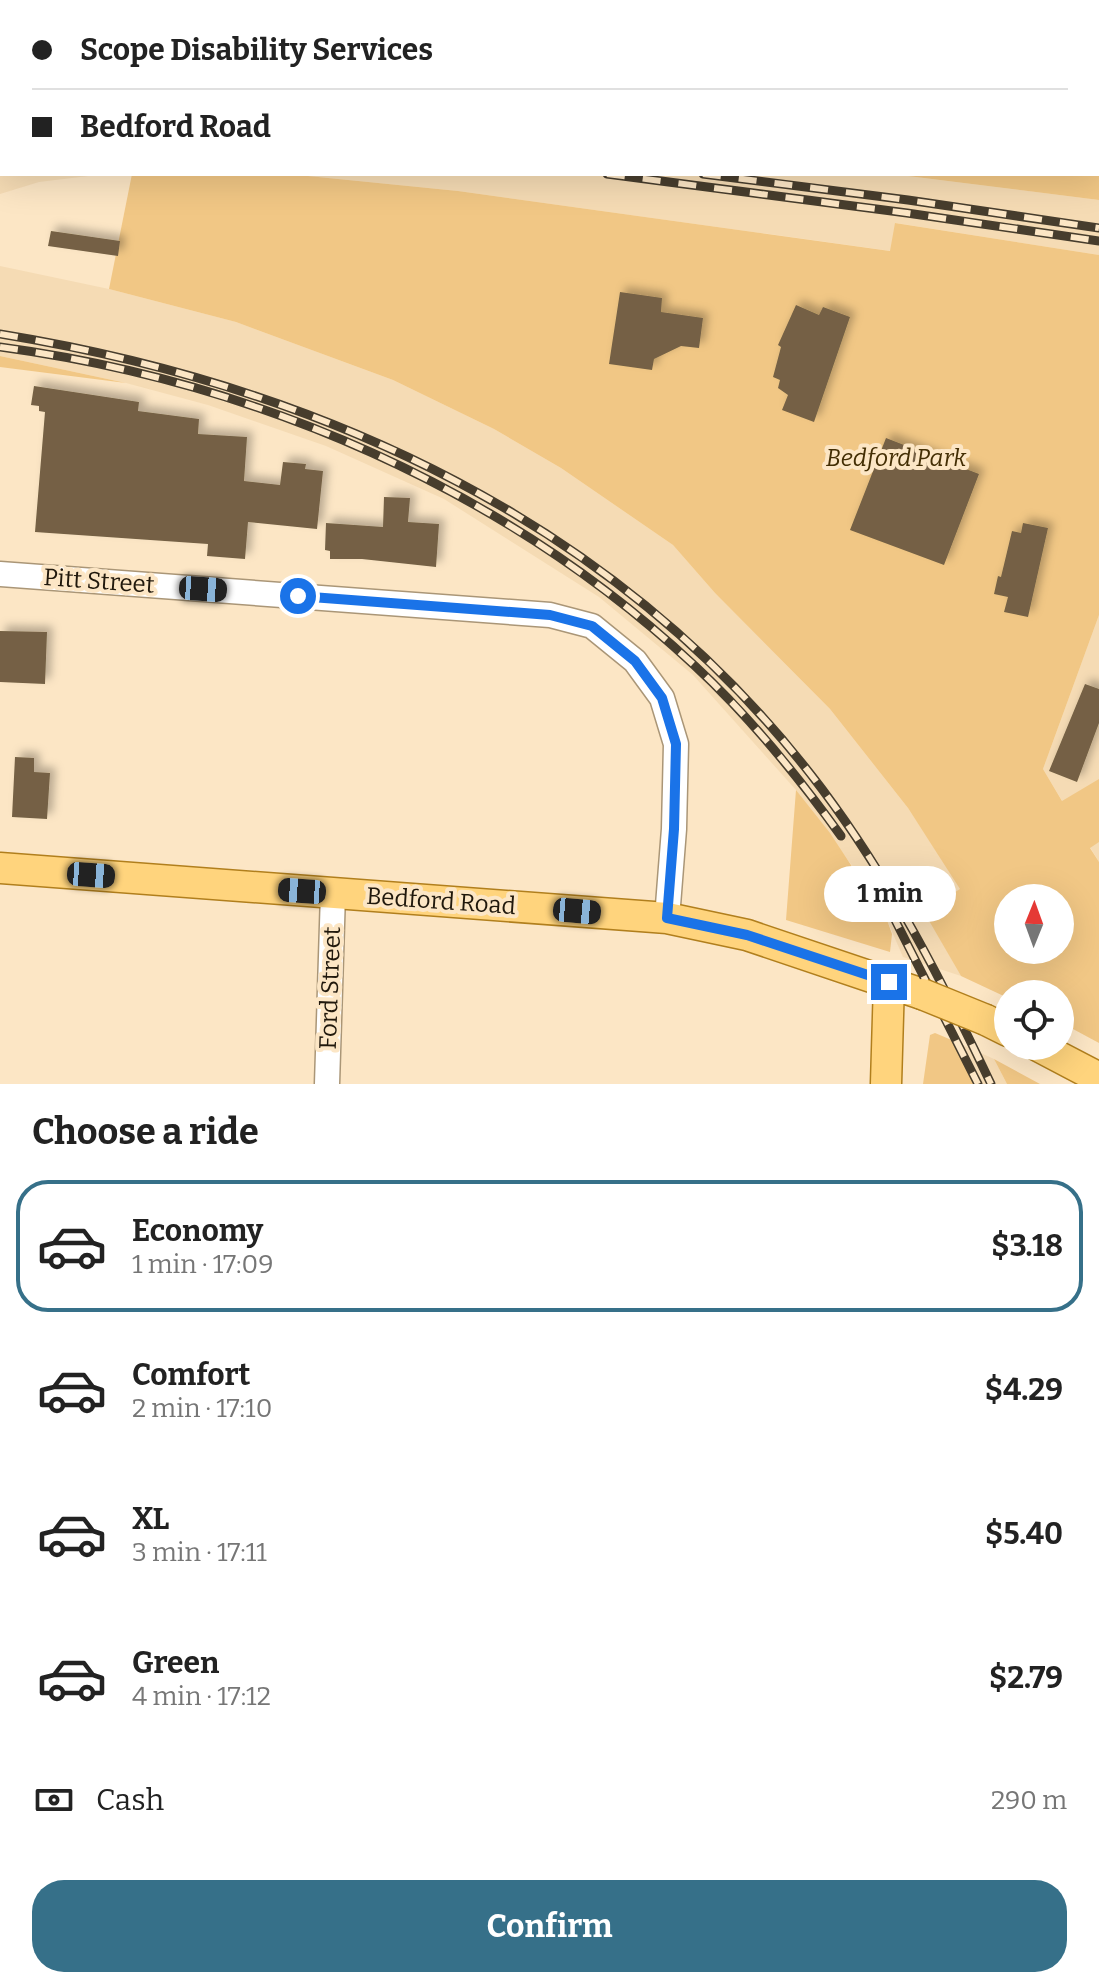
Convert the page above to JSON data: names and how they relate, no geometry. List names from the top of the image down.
{
  "streets": {
    "main road": ["Bedford Road"],
    "street": ["Pitt Street", "Ford Street"]
  },
  "crossings": [
    ["Pitt Street", "Bedford Road"],
    ["Bedford Road", "Ford Street"]
  ],
  "parks": ["Bedford Park"],
  "north": "top",
  "page": {
    "banner": ["Scope Disability Services", "Bedford Road"],
    "bubble": "1 min",
    "heading": "Choose a ride",
    "list": [
      {
        "name": "Economy",
        "note": "1 min · 17:09",
        "value": "$3.18"
      },
      {
        "name": "Comfort",
        "note": "2 min · 17:10",
        "value": "$4.29"
      },
      {
        "name": "XL",
        "note": "3 min · 17:11",
        "value": "$5.40"
      },
      {
        "name": "Green",
        "note": "4 min · 17:12",
        "value": "$2.79"
      }
    ],
    "pay": ["Cash", "290 m"],
    "buttons": "Confirm"
  }
}
